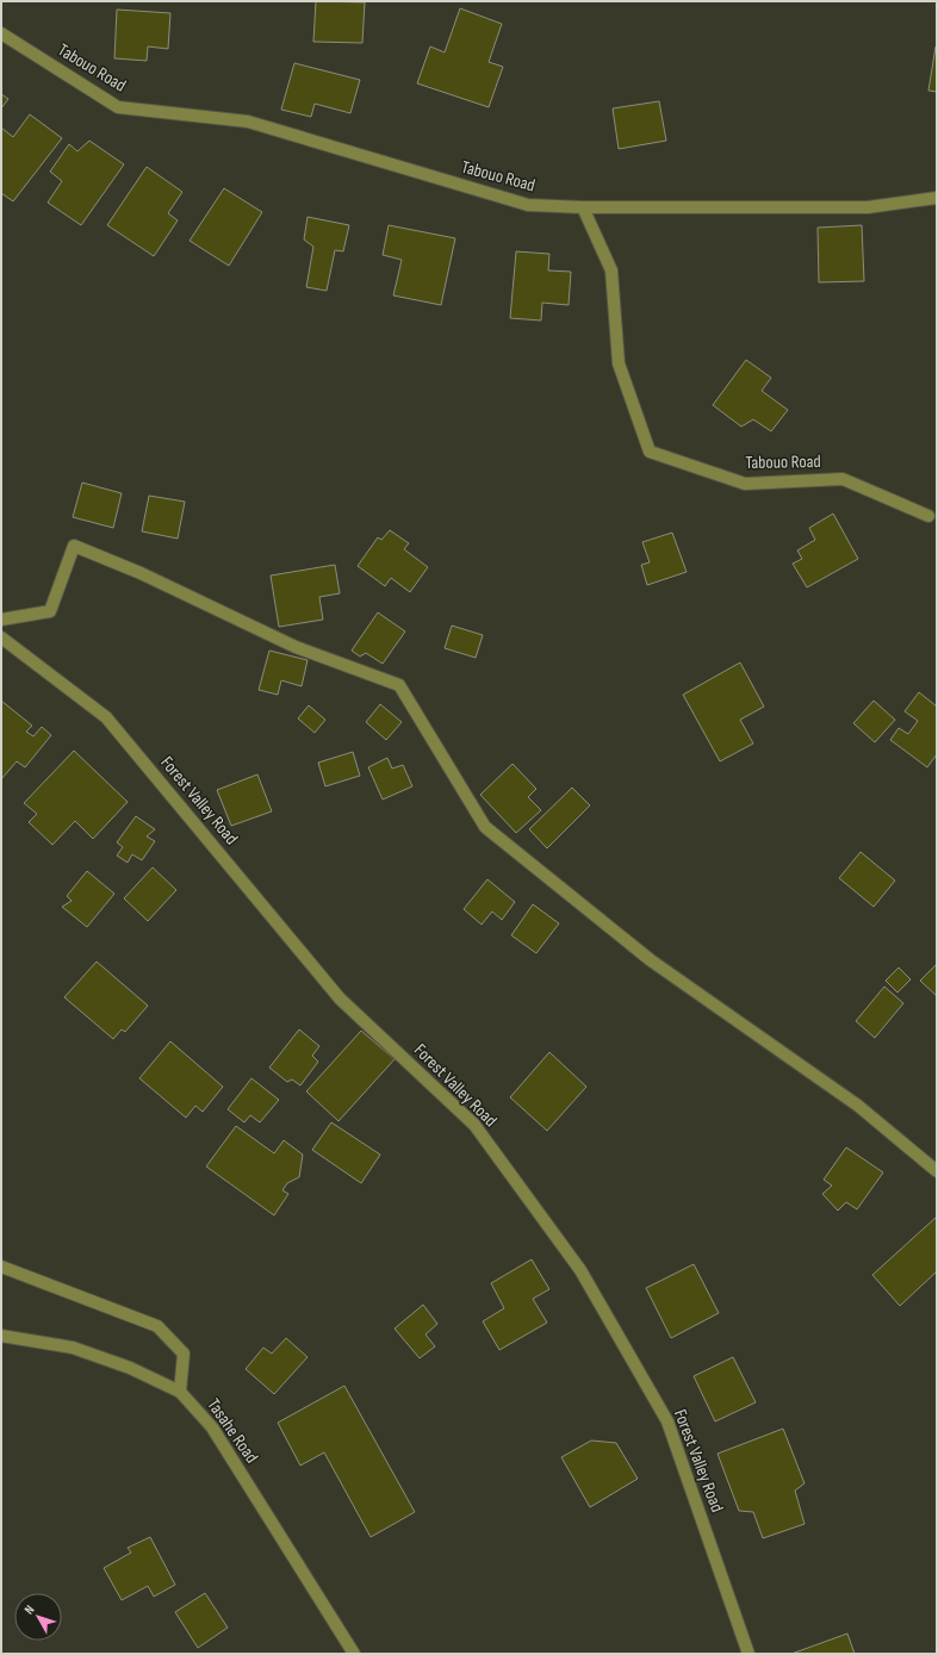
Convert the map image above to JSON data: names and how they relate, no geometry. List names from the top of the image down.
{
  "streets": {
    "street": ["Tabouo Road", "Forest Valley Road", "Tasahe Road"]
  },
  "north": "top left"
}
